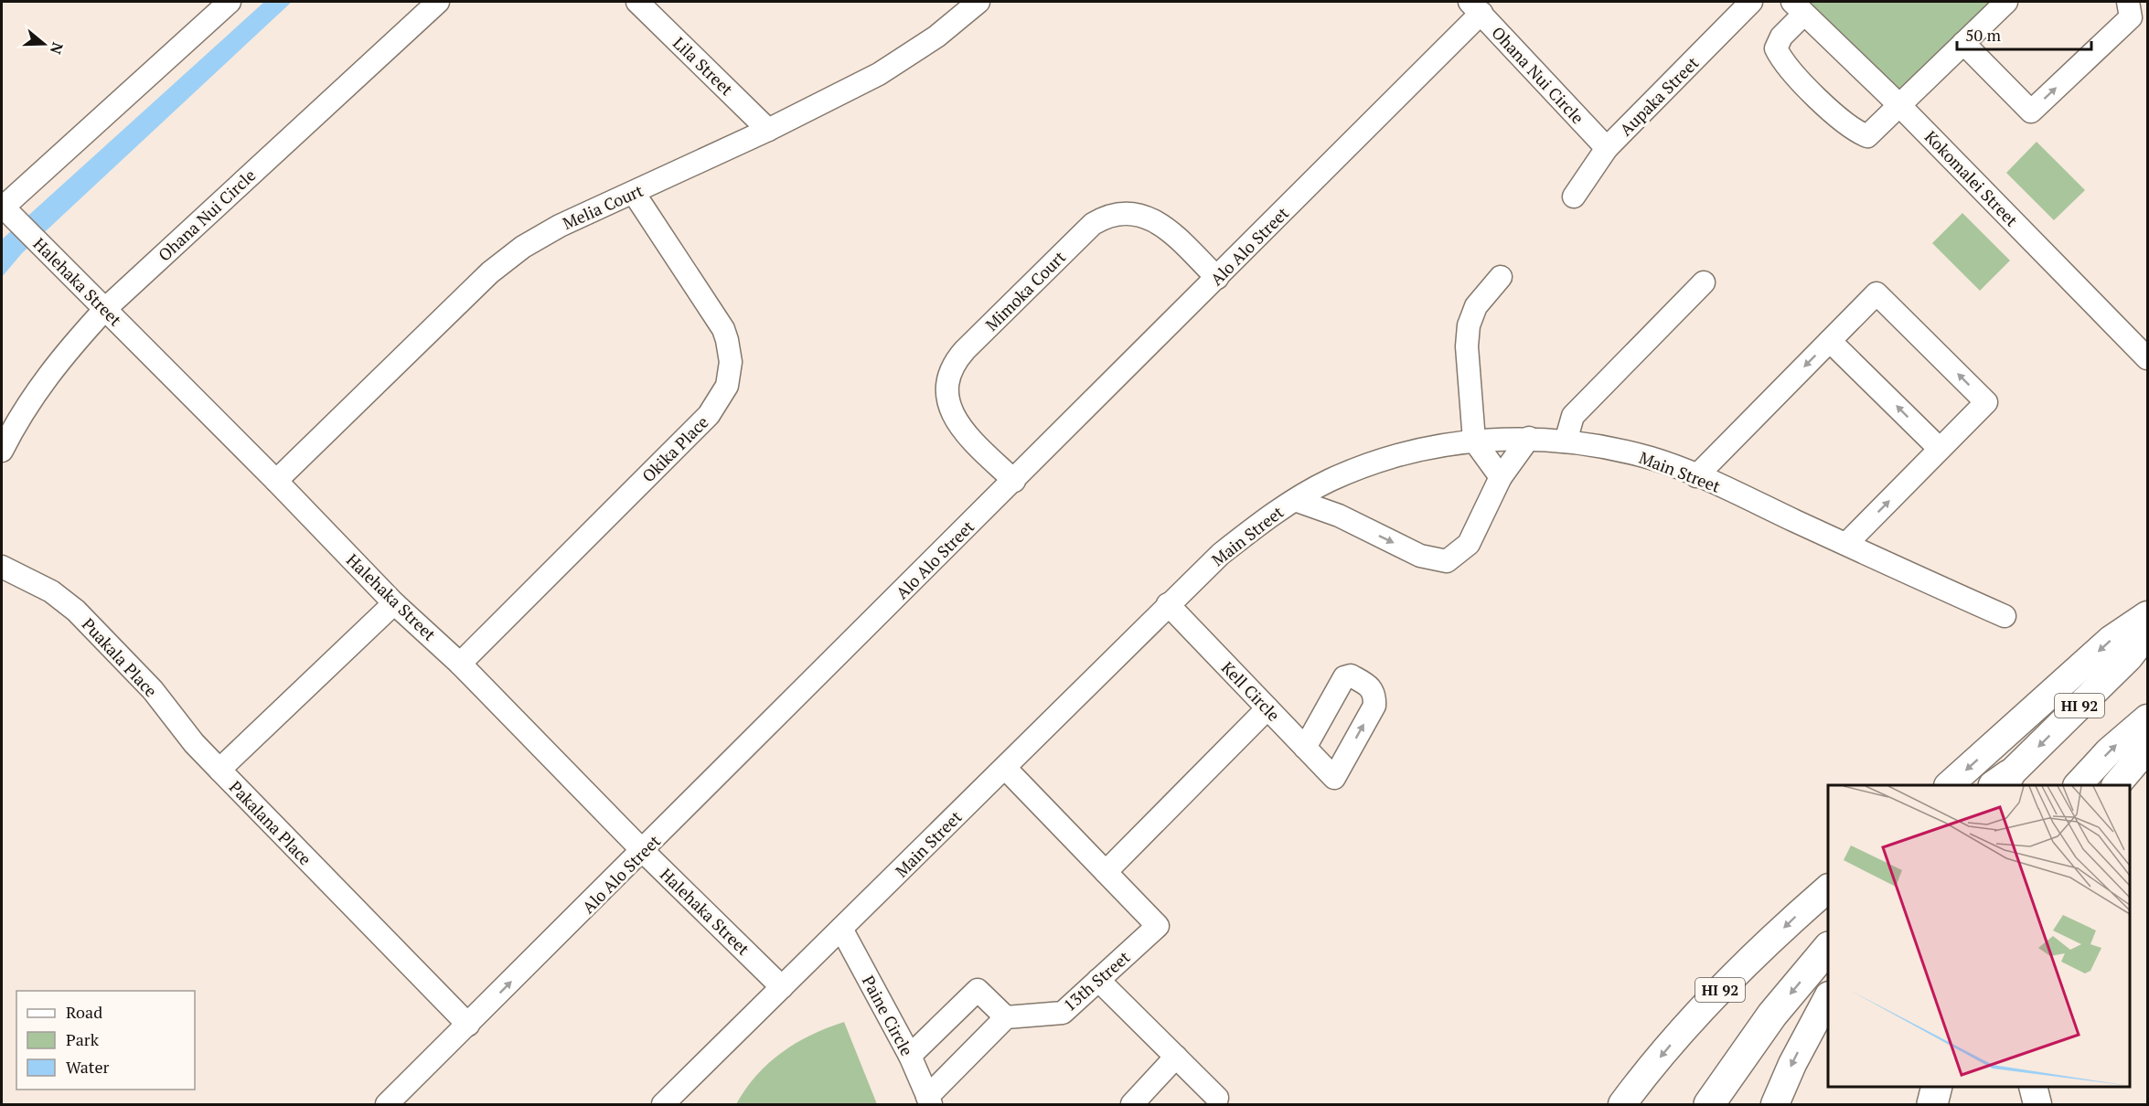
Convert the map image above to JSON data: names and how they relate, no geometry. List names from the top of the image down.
{
  "streets": {
    "main road": ["HI 92"],
    "street": [
      "Lila Street",
      "Ohana Nui Circle",
      "Aupaka Street",
      "Kokomalei Street",
      "Melia Court",
      "Alo Alo Street",
      "Halehaka Street",
      "Mimoka Court",
      "Okika Place",
      "Main Street",
      "Puakala Place",
      "Kell Circle",
      "Pakalana Place",
      "13th Street",
      "Paine Circle"
    ]
  },
  "crossings": [
    ["Lila Street", "Melia Court"],
    ["Ohana Nui Circle", "Aupaka Street"],
    ["Ohana Nui Circle", "Alo Alo Street"],
    ["Ohana Nui Circle", "Halehaka Street"],
    ["Melia Court", "Halehaka Street"],
    ["Melia Court", "Okika Place"],
    ["Alo Alo Street", "Halehaka Street"],
    ["Alo Alo Street", "Mimoka Court"],
    ["Alo Alo Street", "Pakalana Place"],
    ["Halehaka Street", "Okika Place"],
    ["Halehaka Street", "Main Street"],
    ["Halehaka Street", "Pakalana Place"],
    ["Main Street", "Kell Circle"],
    ["Main Street", "Paine Circle"],
    ["Puakala Place", "Pakalana Place"]
  ],
  "legend": ["Road", "Park", "Water"],
  "scale_bar": "50 m",
  "north": "right"
}
